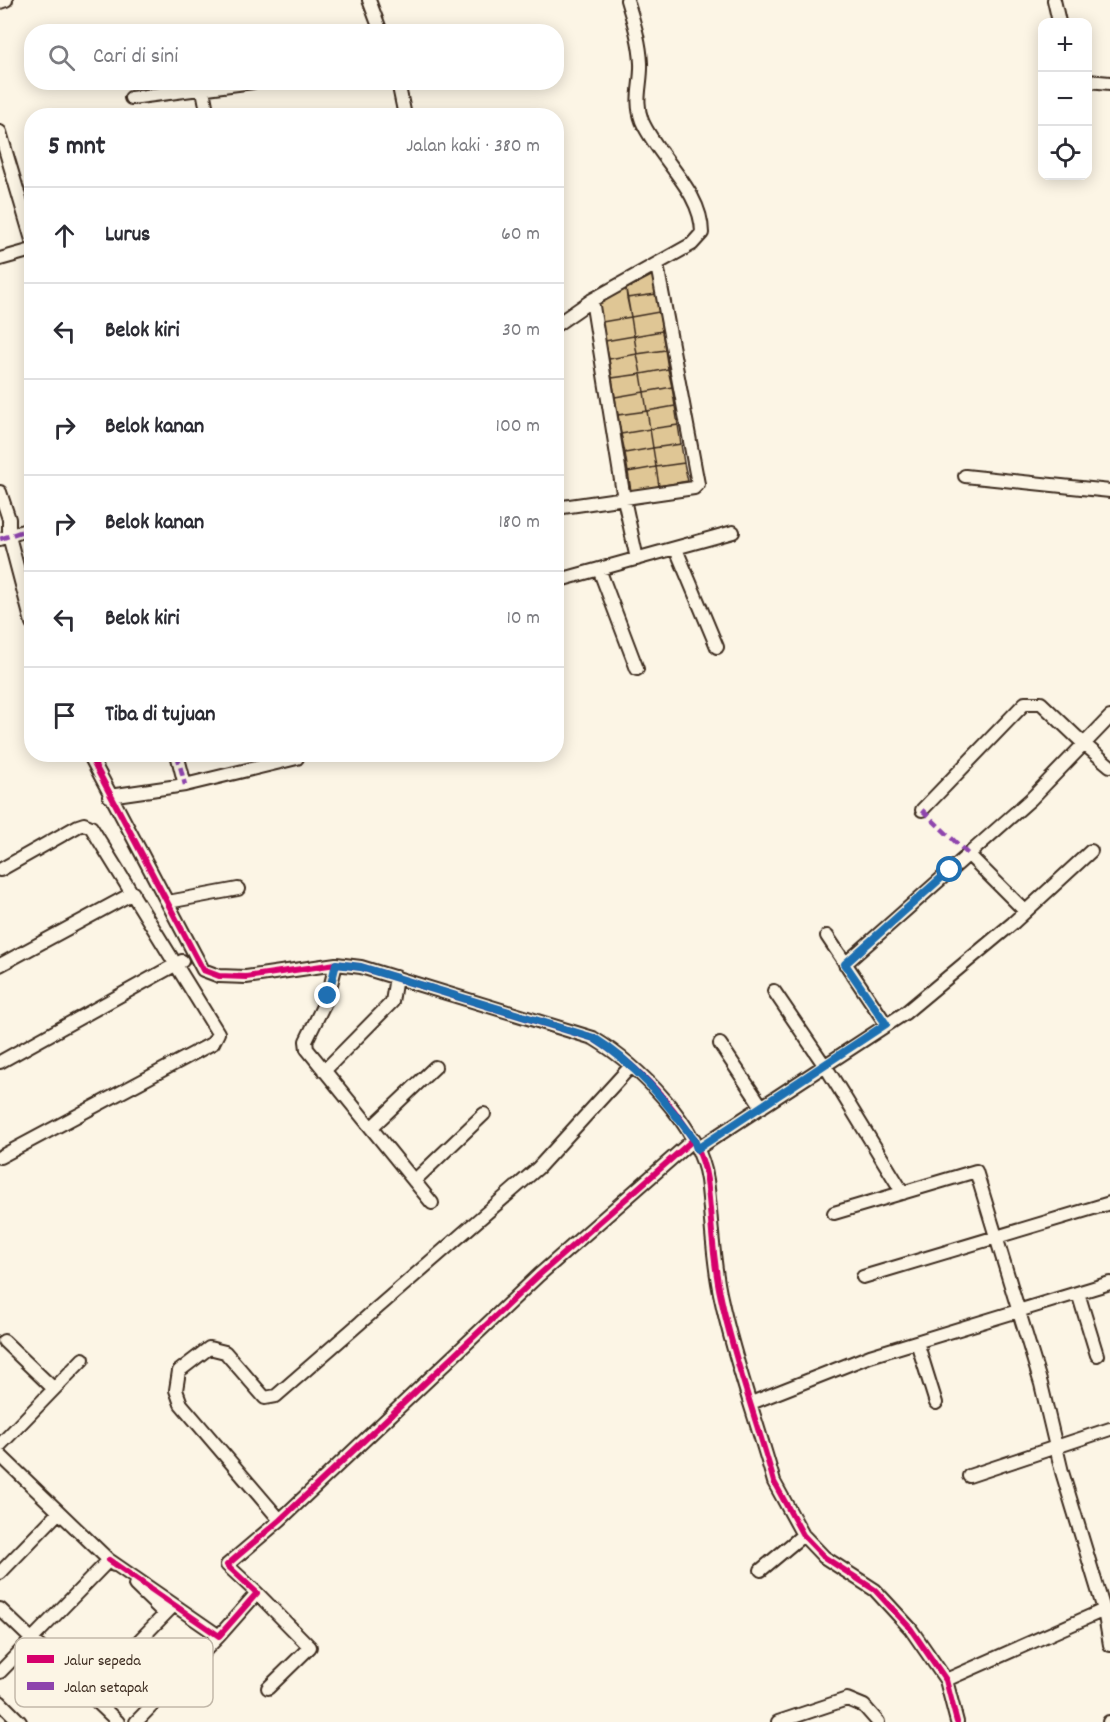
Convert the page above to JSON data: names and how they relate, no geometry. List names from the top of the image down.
{
  "legend": ["Jalur sepeda", "Jalan setapak"],
  "page": {
    "map_buttons": ["+", "−"],
    "search": "Cari di sini",
    "heading": ["5 mnt", "Jalan kaki · 380 m"],
    "list": [
      ["Lurus", "60 m"],
      ["Belok kiri", "30 m"],
      ["Belok kanan", "100 m"],
      ["Belok kanan", "180 m"],
      ["Belok kiri", "10 m"],
      "Tiba di tujuan"
    ]
  }
}
